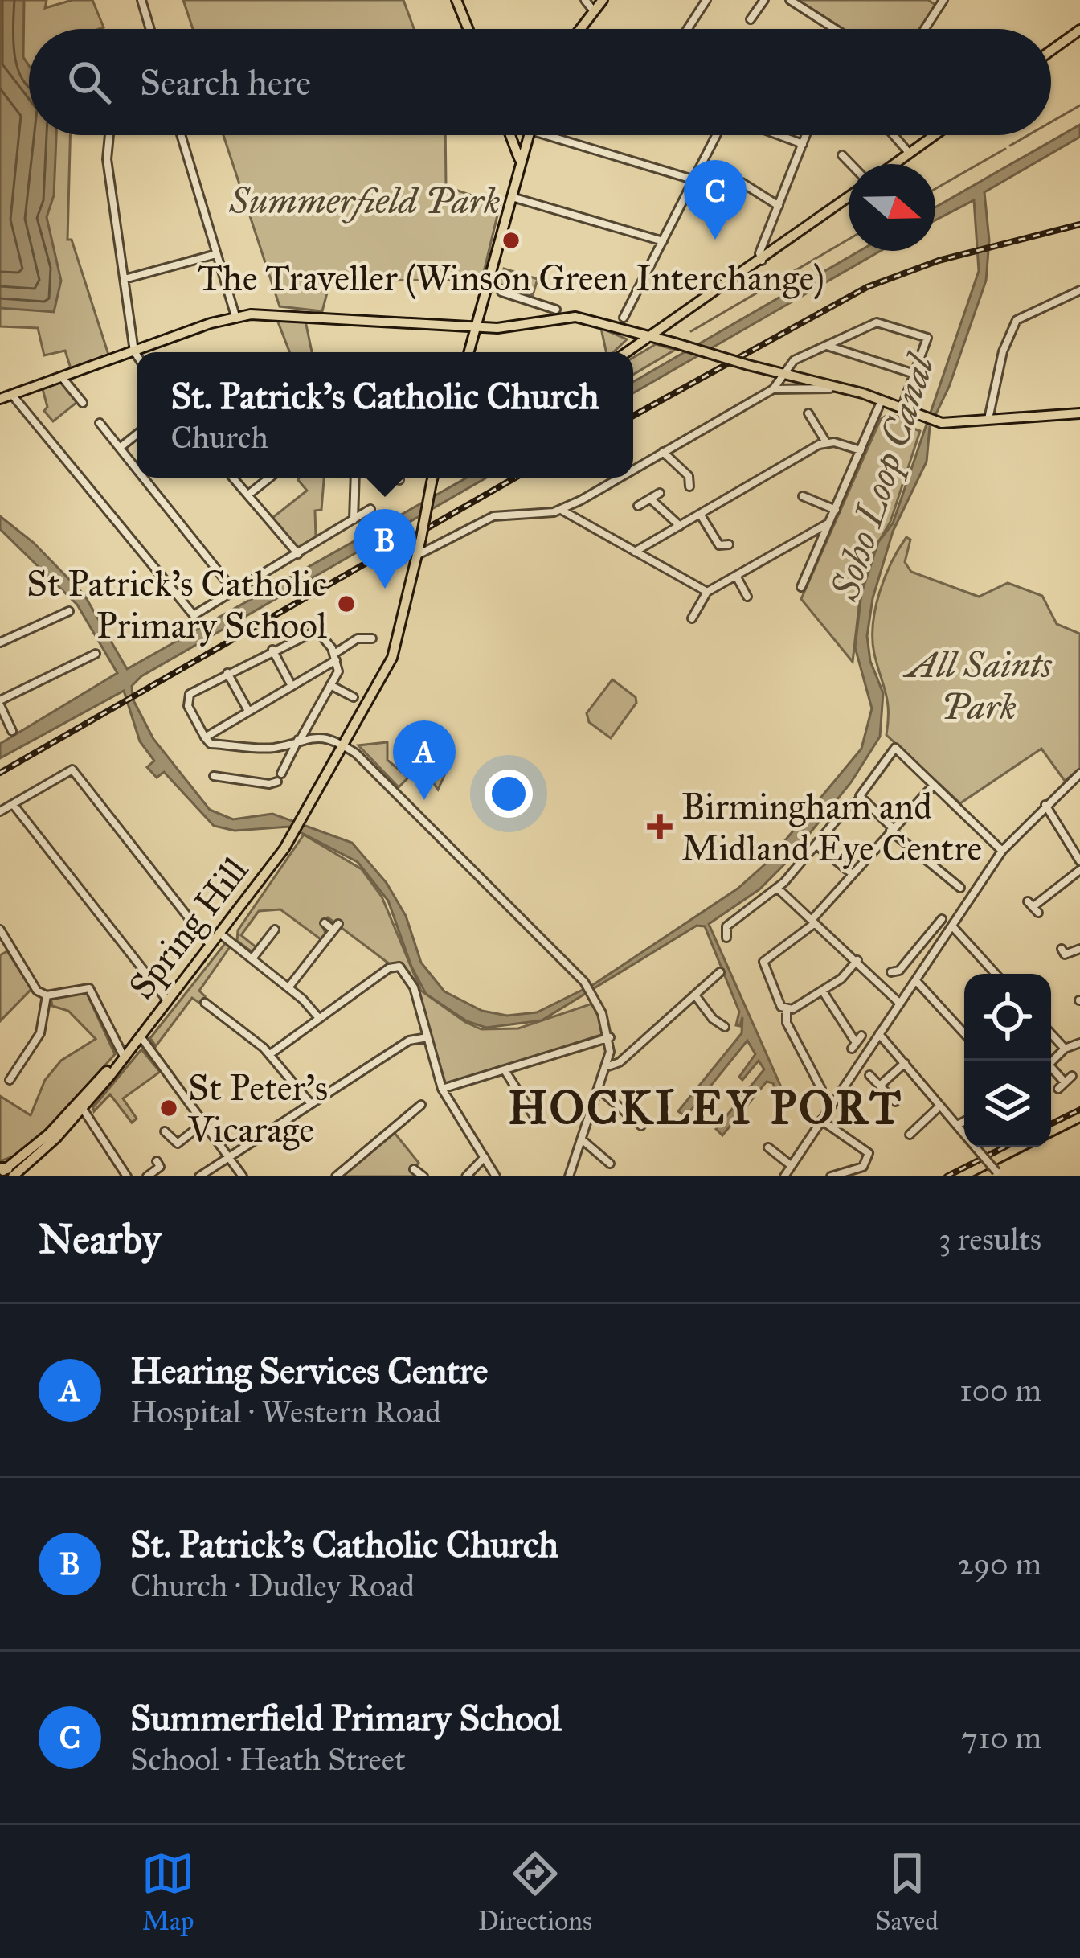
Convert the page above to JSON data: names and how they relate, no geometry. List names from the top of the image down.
{
  "streets": {
    "main road": ["Spring Hill"]
  },
  "districts": ["HOCKLEY PORT"],
  "water": ["Soho Loop Canal"],
  "parks": ["Summerfield Park", "All Saints Park"],
  "places": {
    "other": ["The Traveller (Winson Green Interchange)", "St Patrick's Catholic Primary School", "St Peter's Vicarage"],
    "health": ["Birmingham and Midland Eye Centre"]
  },
  "north": "right",
  "page": {
    "search": "Search here",
    "pins": ["C", "B", "A"],
    "popup": ["St. Patrick's Catholic Church", "Church"],
    "heading": ["Nearby", "3 results"],
    "list": [
      {
        "mark": "A",
        "name": "Hearing Services Centre",
        "note": "Hospital · Western Road",
        "value": "100 m"
      },
      {
        "mark": "B",
        "name": "St. Patrick's Catholic Church",
        "note": "Church · Dudley Road",
        "value": "290 m"
      },
      {
        "mark": "C",
        "name": "Summerfield Primary School",
        "note": "School · Heath Street",
        "value": "710 m"
      }
    ],
    "nav": ["Map", "Directions", "Saved"]
  }
}
